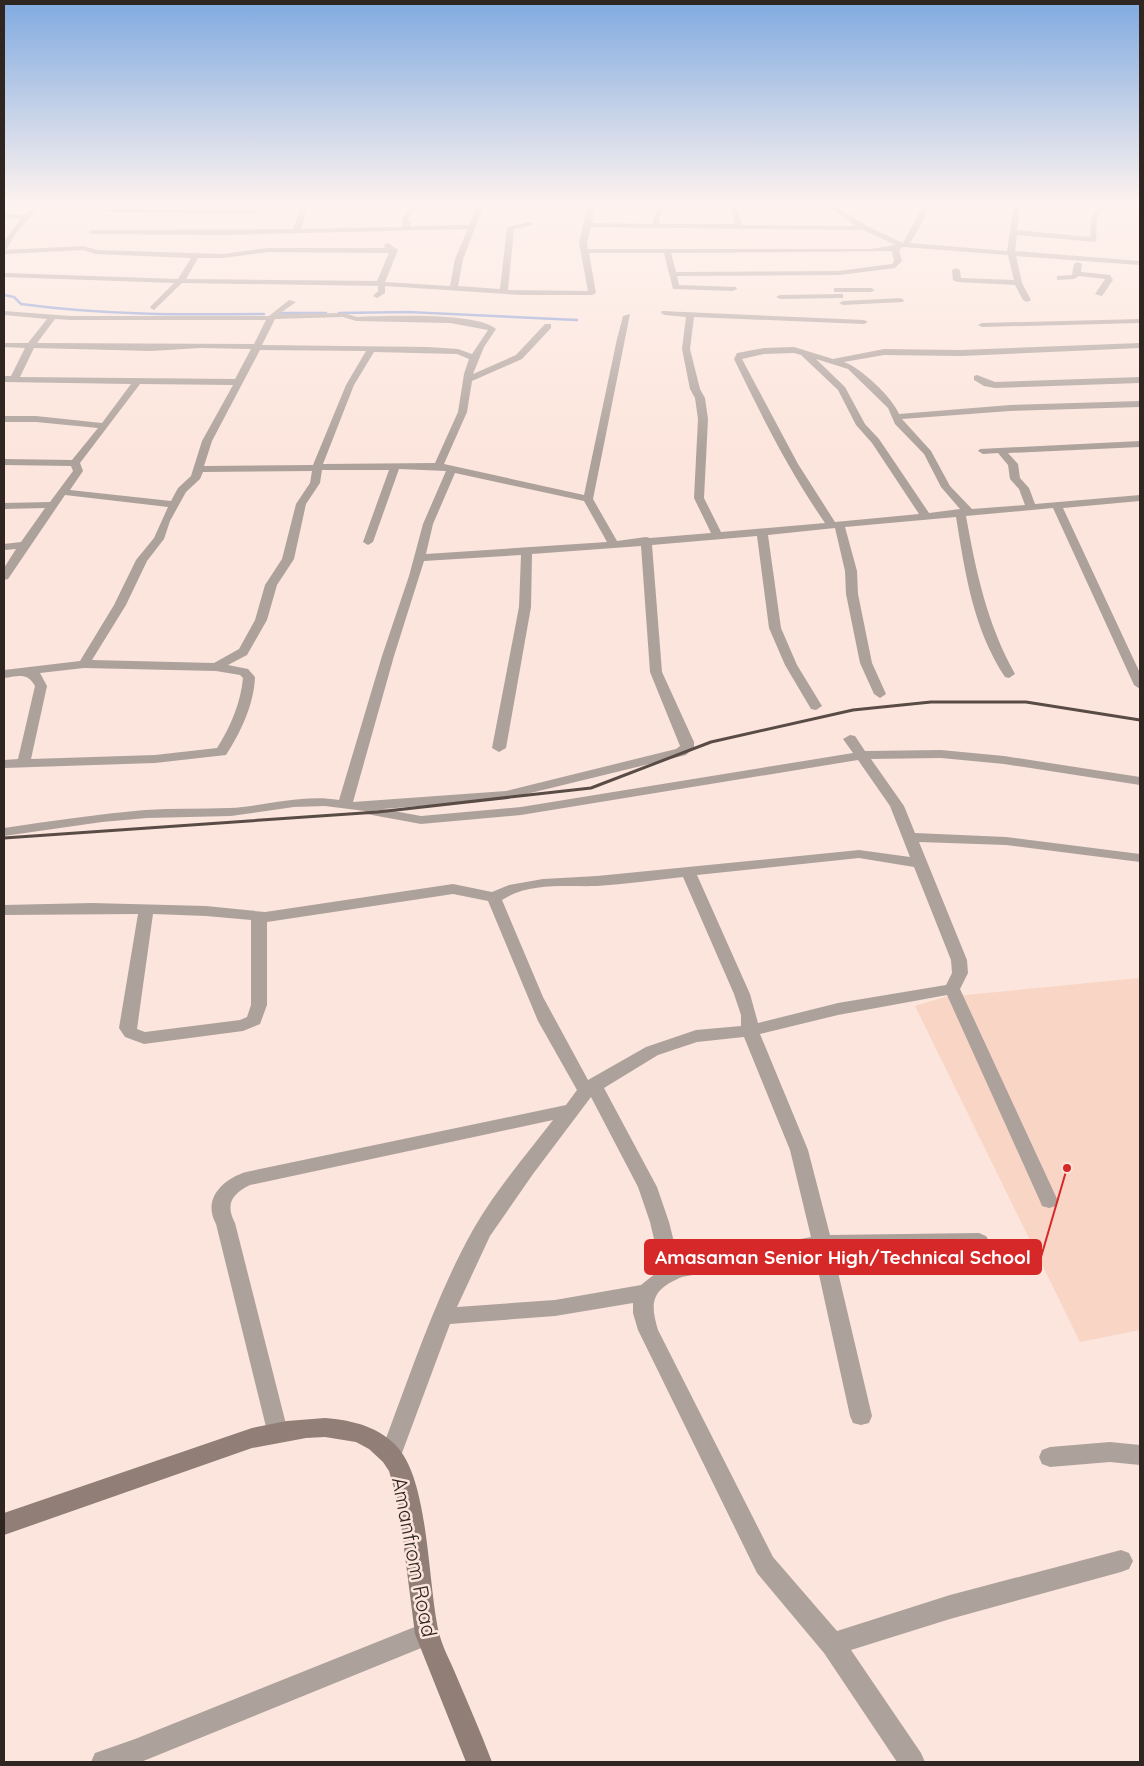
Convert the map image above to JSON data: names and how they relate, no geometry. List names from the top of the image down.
{
  "streets": {
    "street": ["Amanfrom Road"]
  },
  "places": ["Amasaman Senior High/Technical School"]
}
